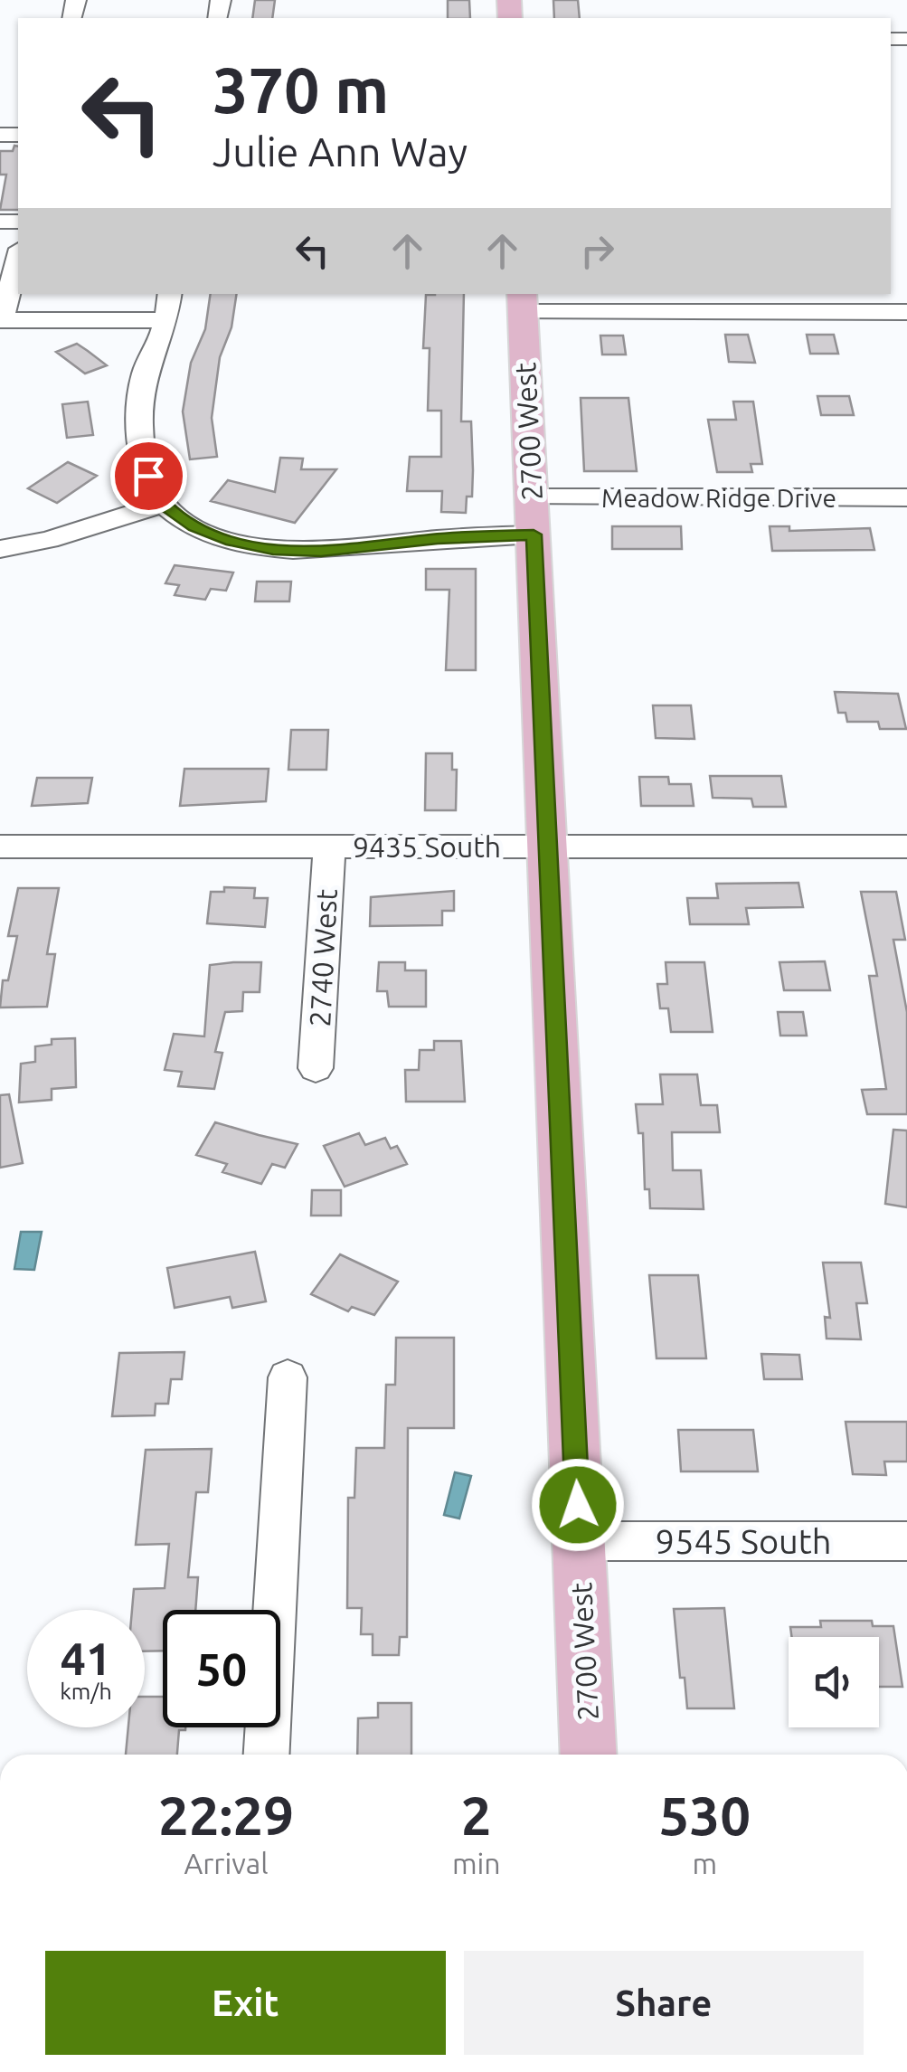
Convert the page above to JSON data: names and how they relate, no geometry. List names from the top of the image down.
{
  "streets": {
    "main road": ["2700 West"],
    "street": [
      "Meadow Ridge Drive",
      "9435 South",
      "2740 West",
      "9545 South"
    ]
  },
  "crossings": [
    ["2700 West", "Meadow Ridge Drive"],
    ["2700 West", "9435 South"],
    ["2700 West", "9545 South"],
    ["9435 South", "2740 West"]
  ],
  "page": {
    "turn": ["370 m", "Julie Ann Way"],
    "speed": "41 km/h",
    "limit": "50",
    "eta": [
      "22:29",
      "Arrival",
      "2",
      "min",
      "530",
      "m"
    ],
    "buttons": ["Exit", "Share"]
  }
}
